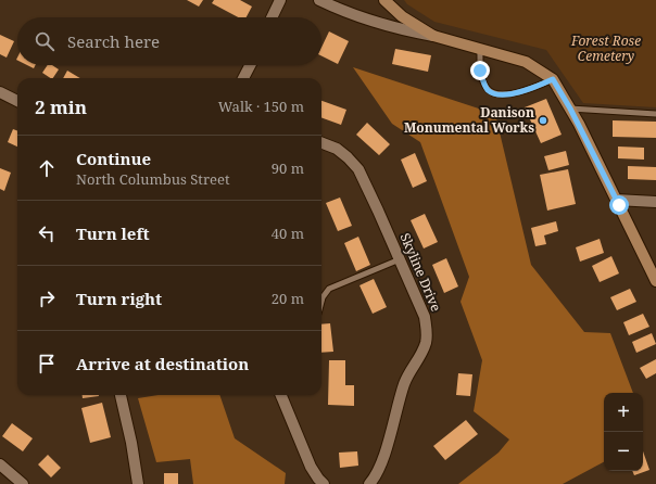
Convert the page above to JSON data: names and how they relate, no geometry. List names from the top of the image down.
{
  "streets": {
    "street": ["Skyline Drive"]
  },
  "parks": ["Forest Rose Cemetery"],
  "places": ["Danison Monumental Works"],
  "page": {
    "search": "Search here",
    "heading": ["2 min", "Walk · 150 m"],
    "list": [
      ["Continue", "North Columbus Street", "90 m"],
      ["Turn left", "40 m"],
      ["Turn right", "20 m"],
      "Arrive at destination"
    ],
    "map_buttons": ["+", "−"]
  }
}
